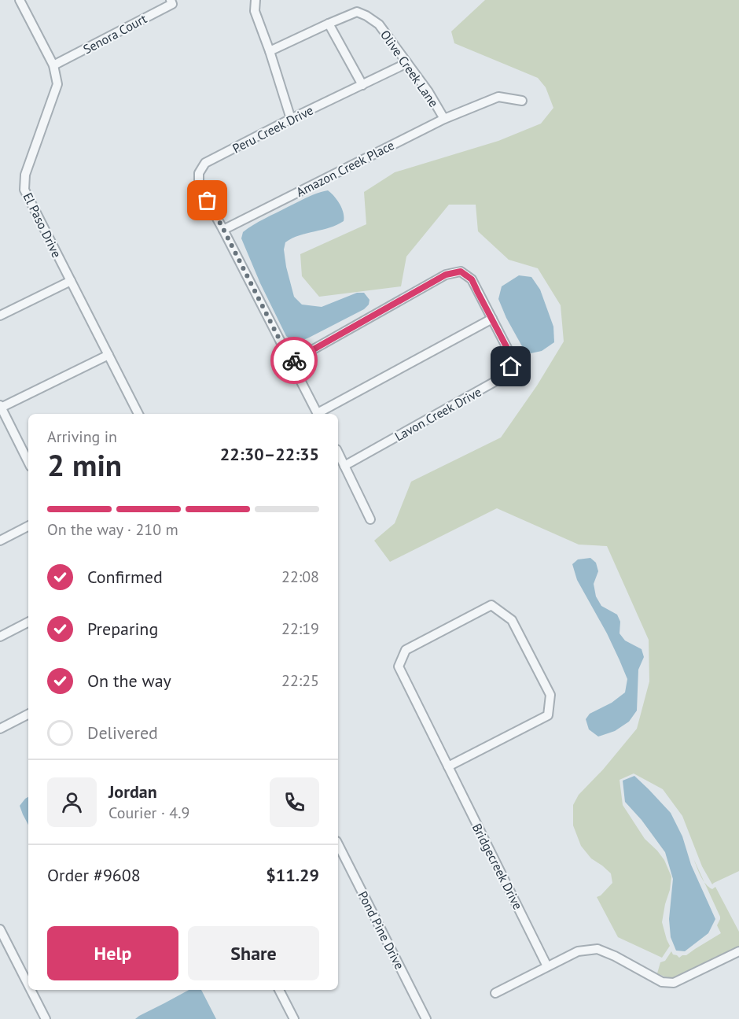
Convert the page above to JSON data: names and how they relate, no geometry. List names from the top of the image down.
{
  "streets": {
    "street": [
      "Senora Court",
      "Olive Creek Lane",
      "Peru Creek Drive",
      "Amazon Creek Place",
      "El Paso Drive",
      "Lavon Creek Drive",
      "Bridgecreek Drive",
      "Pond Pine Drive"
    ]
  },
  "crossings": [
    ["Senora Court", "El Paso Drive"],
    ["Olive Creek Lane", "Peru Creek Drive"],
    ["Olive Creek Lane", "Amazon Creek Place"],
    ["Peru Creek Drive", "Amazon Creek Place"]
  ],
  "page": {
    "heading": ["2 min", "Arriving in", "22:30–22:35"],
    "panel": [
      "Jordan",
      "Courier · 4.9",
      "Order #9608",
      "$11.29"
    ],
    "bar": "On the way · 210 m",
    "list": [
      ["Confirmed", "22:08"],
      ["Preparing", "22:19"],
      ["On the way", "22:25"],
      "Delivered"
    ],
    "buttons": ["Help", "Share"]
  }
}
